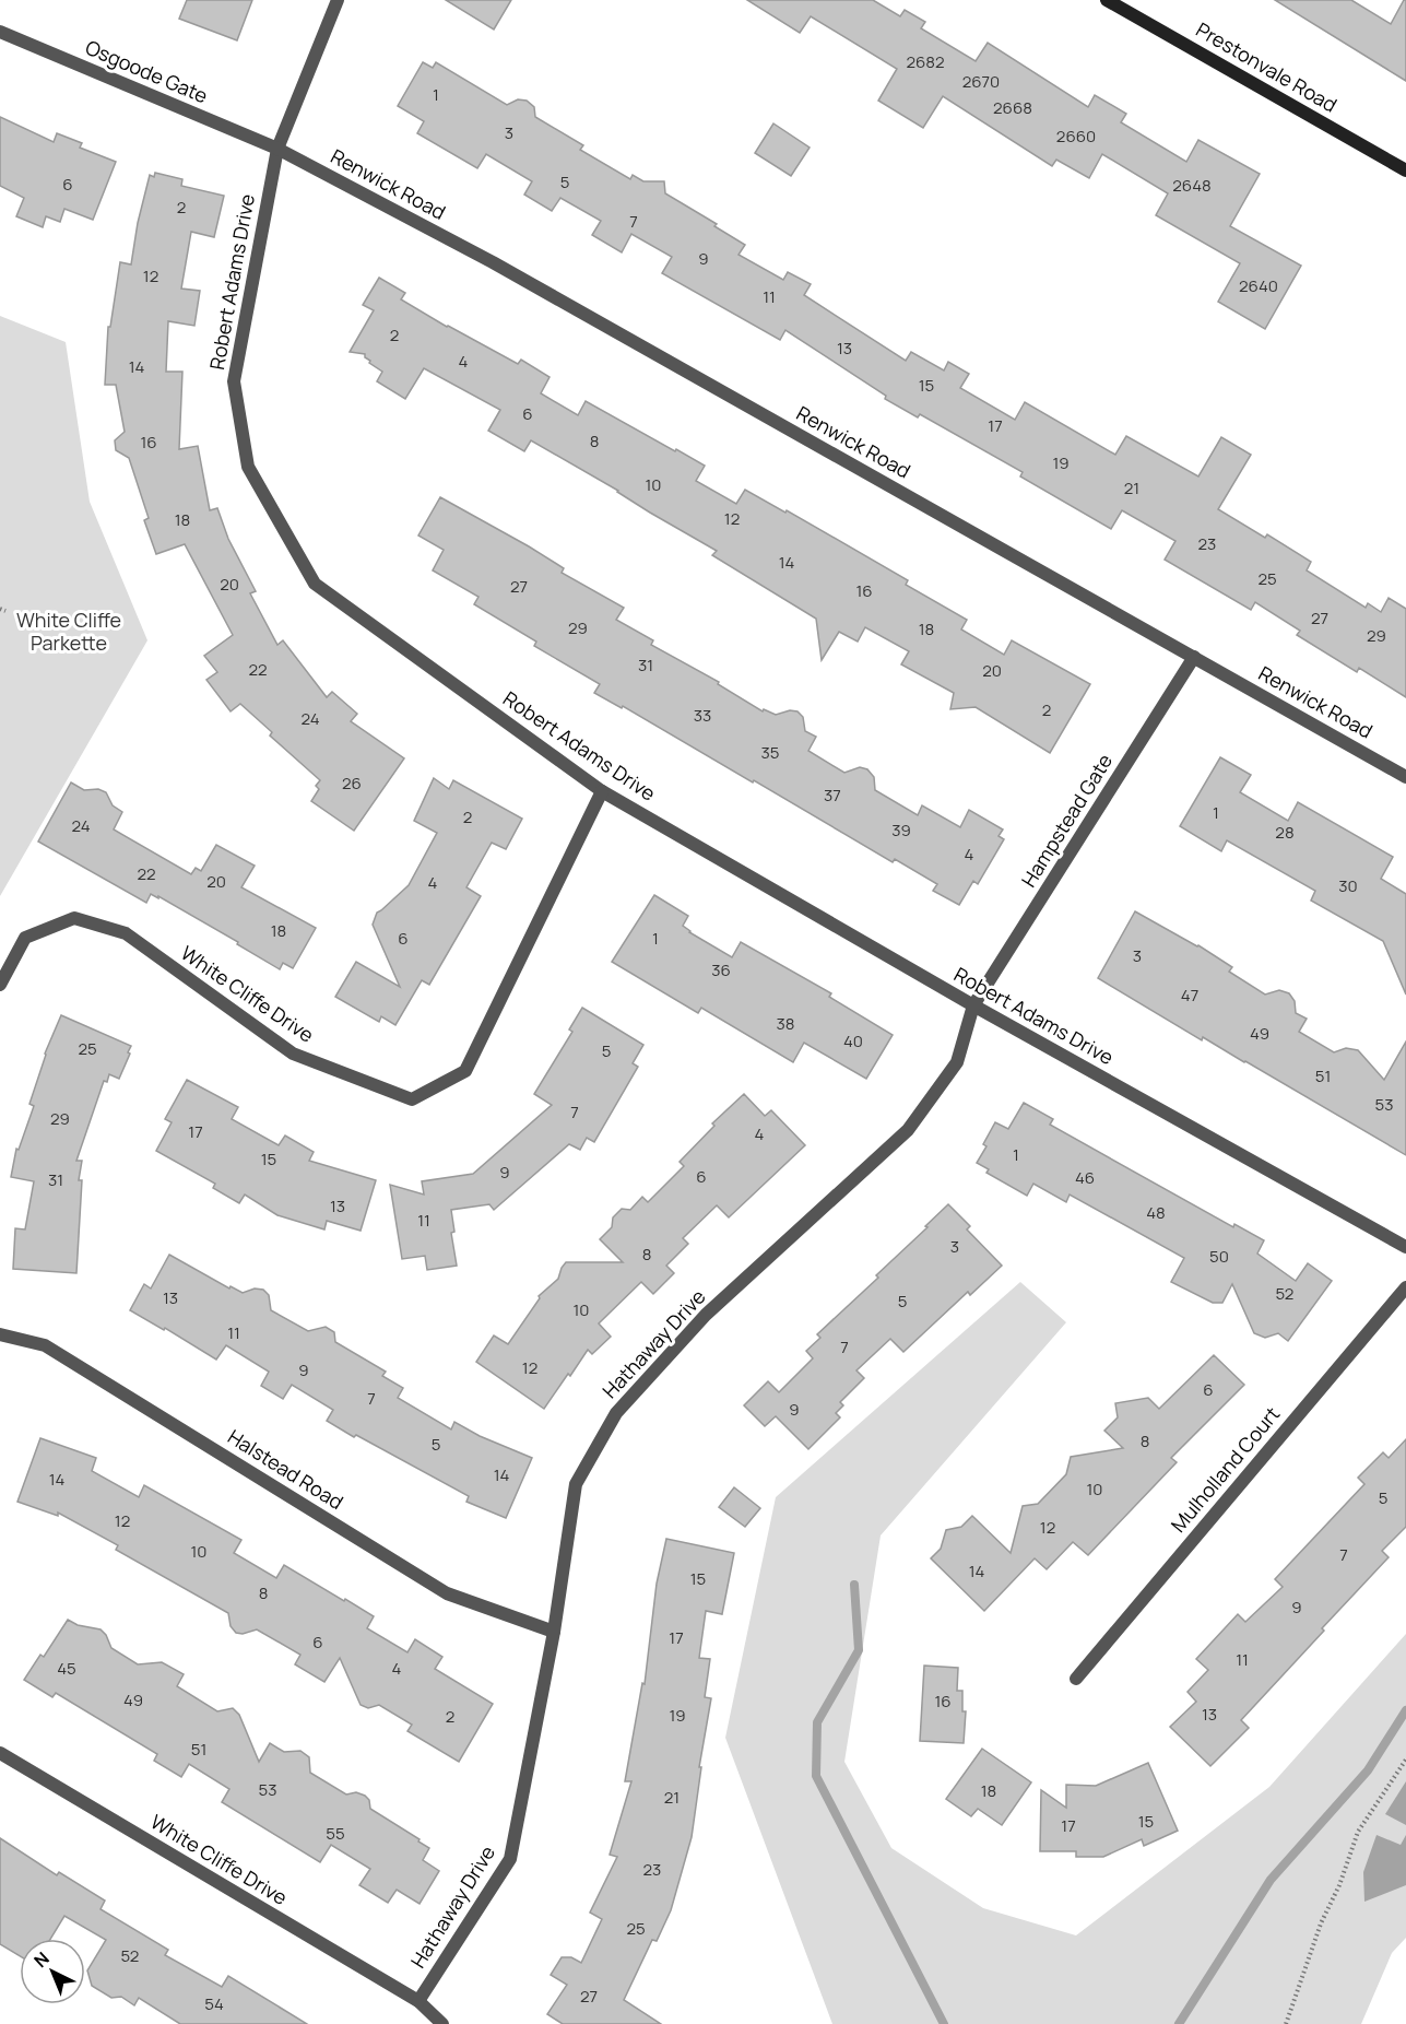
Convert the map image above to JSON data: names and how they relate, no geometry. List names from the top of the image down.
{
  "streets": {
    "street": [
      "Prestonvale Road",
      "Osgoode Gate",
      "Renwick Road",
      "Robert Adams Drive",
      "Hampstead Gate",
      "White Cliffe Drive",
      "Hathaway Drive",
      "Halstead Road",
      "Mulholland Court"
    ]
  },
  "crossings": [
    ["Osgoode Gate", "Renwick Road"],
    ["Osgoode Gate", "Robert Adams Drive"],
    ["Renwick Road", "Robert Adams Drive"],
    ["Renwick Road", "Hampstead Gate"],
    ["Robert Adams Drive", "Hampstead Gate"],
    ["Robert Adams Drive", "White Cliffe Drive"],
    ["Robert Adams Drive", "Hathaway Drive"],
    ["Hampstead Gate", "Hathaway Drive"],
    ["White Cliffe Drive", "Hathaway Drive"],
    ["Hathaway Drive", "Halstead Road"]
  ],
  "parks": ["White Cliffe Parkette"],
  "house_numbers": [
    "2682",
    "2670",
    "1",
    "2668",
    "3",
    "2660",
    "5",
    "6",
    "2648",
    "2",
    "7",
    "9",
    "12",
    "2640",
    "11",
    "2",
    "13",
    "4",
    "14",
    "15",
    "6",
    "17",
    "8",
    "16",
    "19",
    "10",
    "21",
    "12",
    "18",
    "23",
    "14",
    "25",
    "20",
    "27",
    "16",
    "27",
    "29",
    "18",
    "29",
    "31",
    "22",
    "20",
    "2",
    "33",
    "24",
    "35",
    "26",
    "37",
    "1",
    "2",
    "24",
    "39",
    "28",
    "4",
    "22",
    "20",
    "4",
    "30",
    "18",
    "6",
    "1",
    "3",
    "36",
    "47",
    "38",
    "49",
    "40",
    "25",
    "5",
    "51",
    "53",
    "7",
    "29",
    "17",
    "4",
    "1",
    "15",
    "9",
    "6",
    "46",
    "31",
    "13",
    "48",
    "11",
    "3",
    "8",
    "50",
    "52",
    "13",
    "5",
    "10",
    "11",
    "7",
    "12",
    "9",
    "6",
    "7",
    "9",
    "8",
    "5",
    "14",
    "14",
    "10",
    "5",
    "12",
    "12",
    "10",
    "7",
    "14",
    "15",
    "8",
    "9",
    "17",
    "6",
    "11",
    "45",
    "4",
    "49",
    "16",
    "13",
    "19",
    "2",
    "51",
    "53",
    "18",
    "21",
    "15",
    "17",
    "55",
    "23",
    "25",
    "52",
    "27",
    "54"
  ],
  "north": "top left"
}
